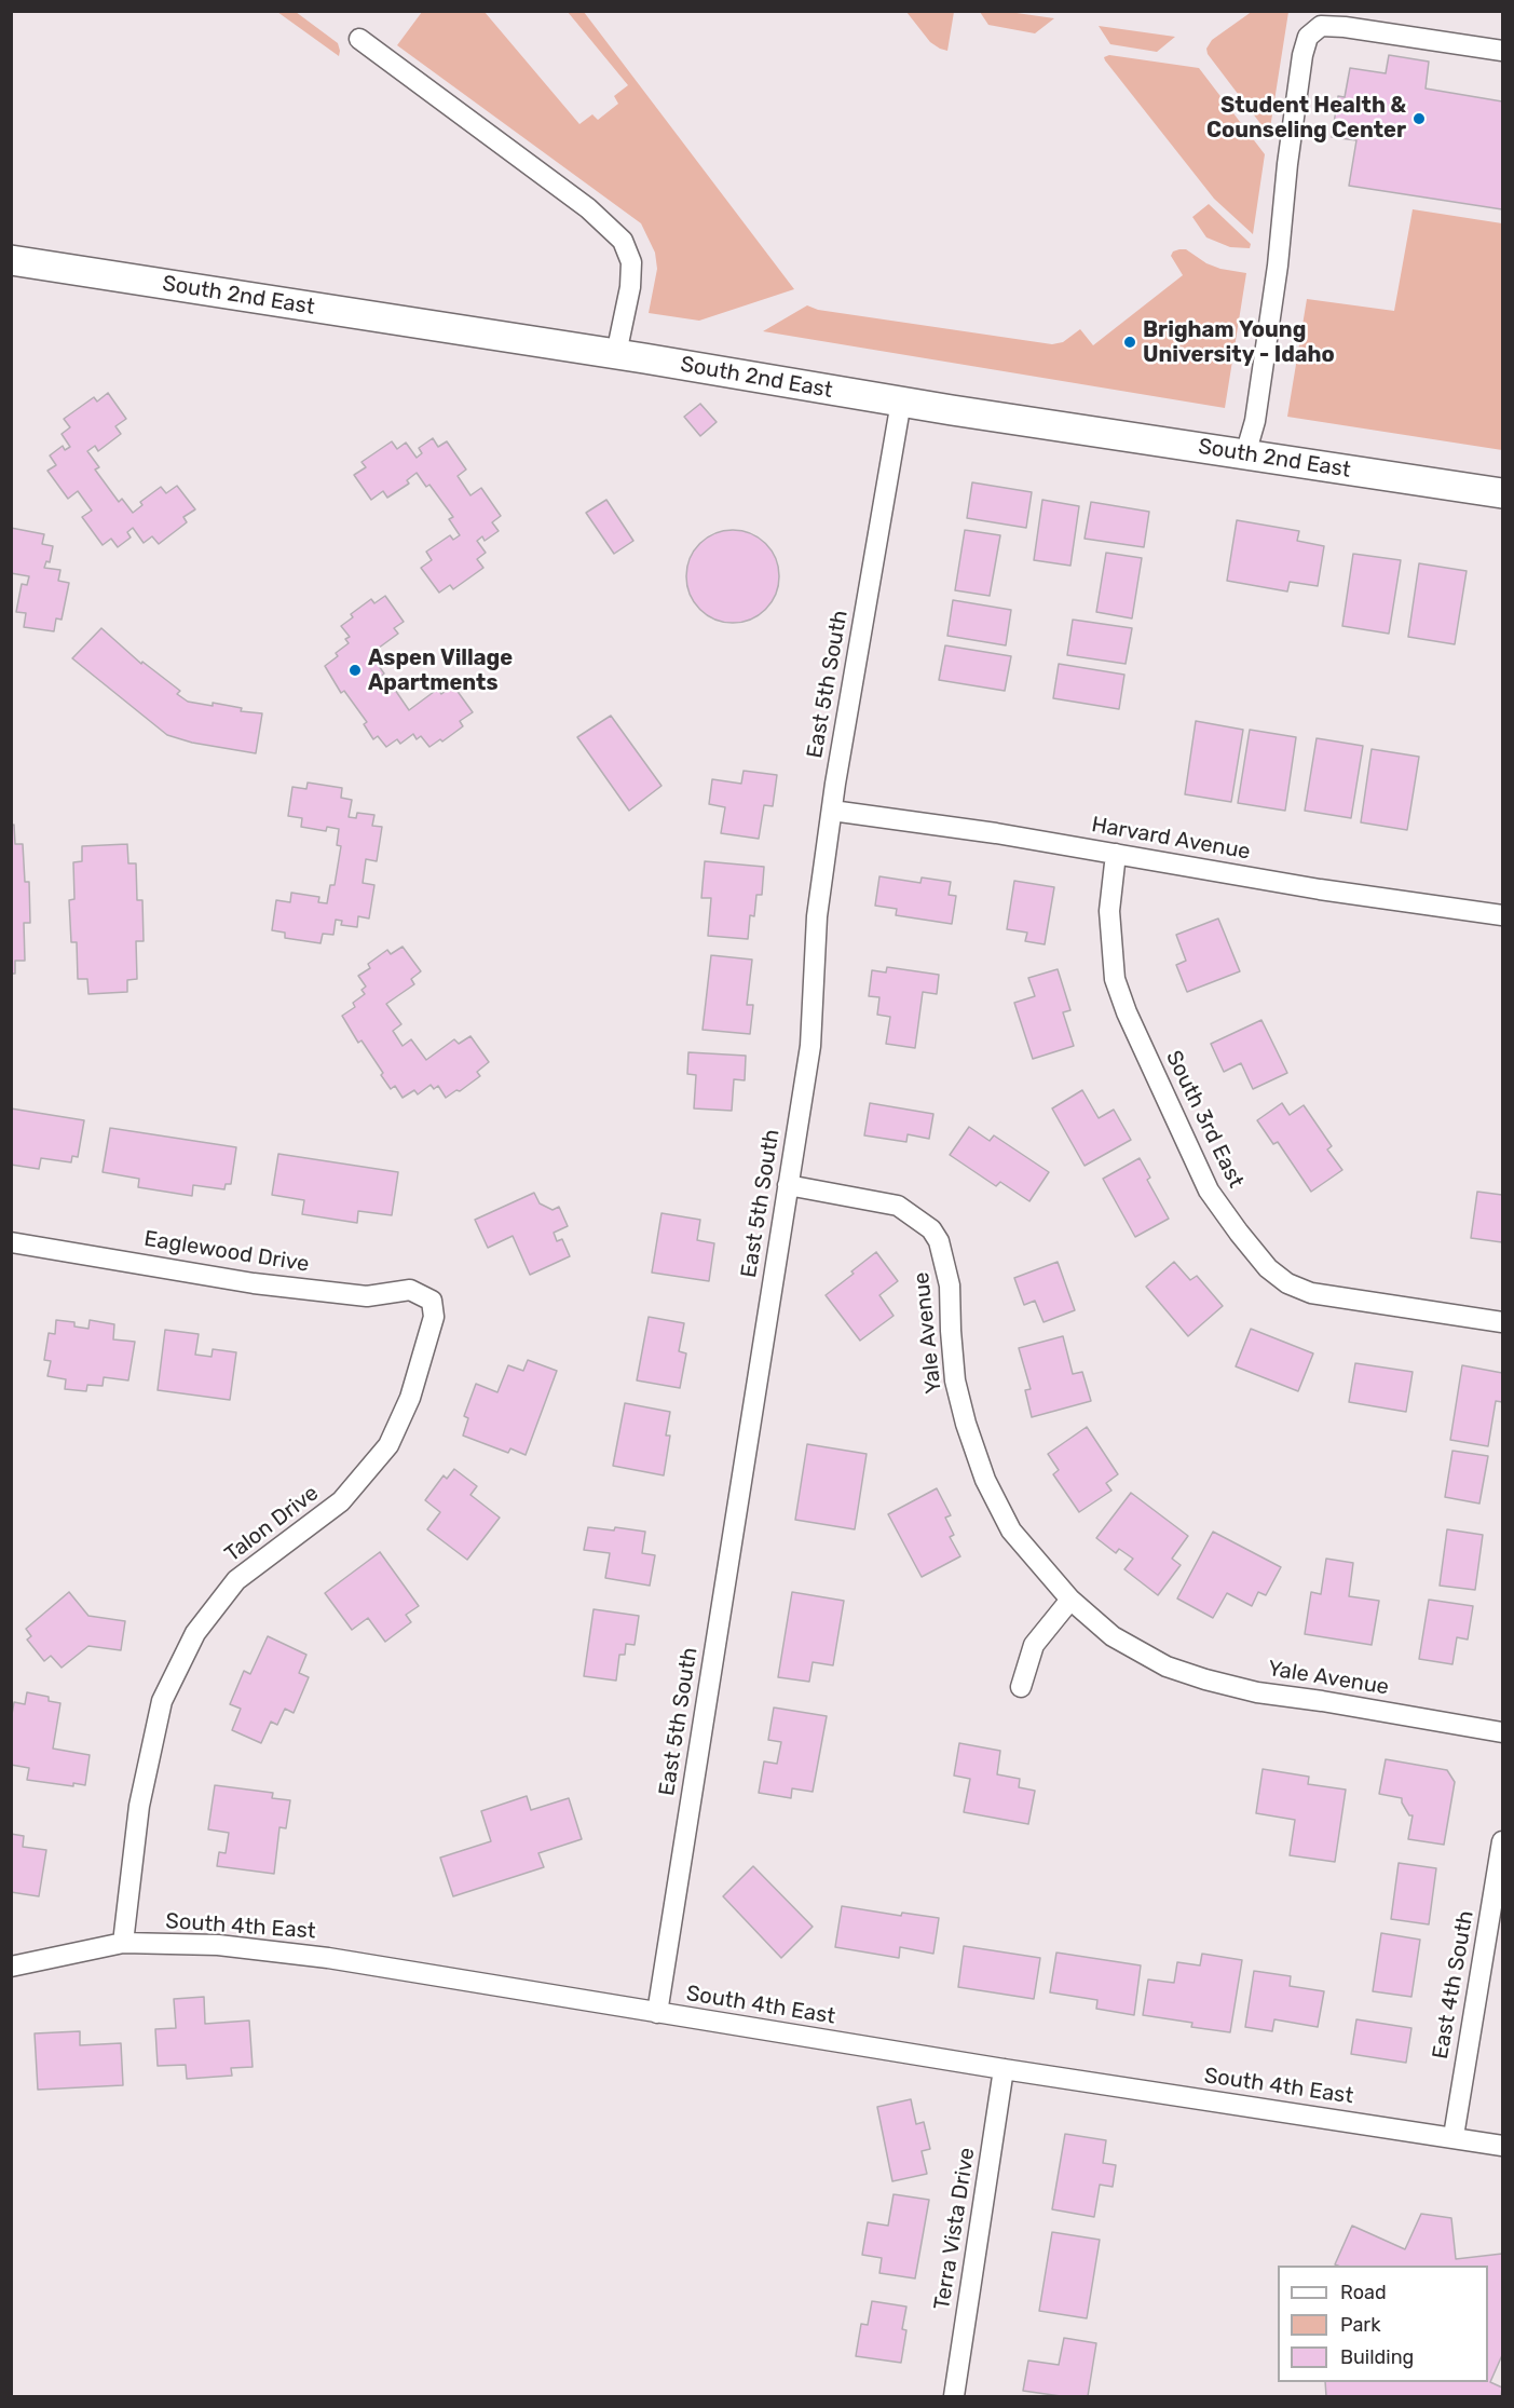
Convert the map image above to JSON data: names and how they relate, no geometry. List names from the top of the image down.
{
  "streets": {
    "main road": ["South 2nd East"],
    "street": [
      "East 5th South",
      "Harvard Avenue",
      "South 3rd East",
      "Eaglewood Drive",
      "Yale Avenue",
      "Talon Drive",
      "South 4th East",
      "East 4th South",
      "Terra Vista Drive"
    ]
  },
  "crossings": [
    ["South 2nd East", "East 5th South"],
    ["East 5th South", "Harvard Avenue"],
    ["East 5th South", "Yale Avenue"],
    ["East 5th South", "South 4th East"],
    ["Harvard Avenue", "South 3rd East"],
    ["Eaglewood Drive", "Talon Drive"],
    ["Talon Drive", "South 4th East"],
    ["South 4th East", "East 4th South"],
    ["South 4th East", "Terra Vista Drive"]
  ],
  "places": ["Student Health & Counseling Center", "Brigham Young University - Idaho", "Aspen Village Apartments"],
  "legend": ["Road", "Park", "Building"]
}
